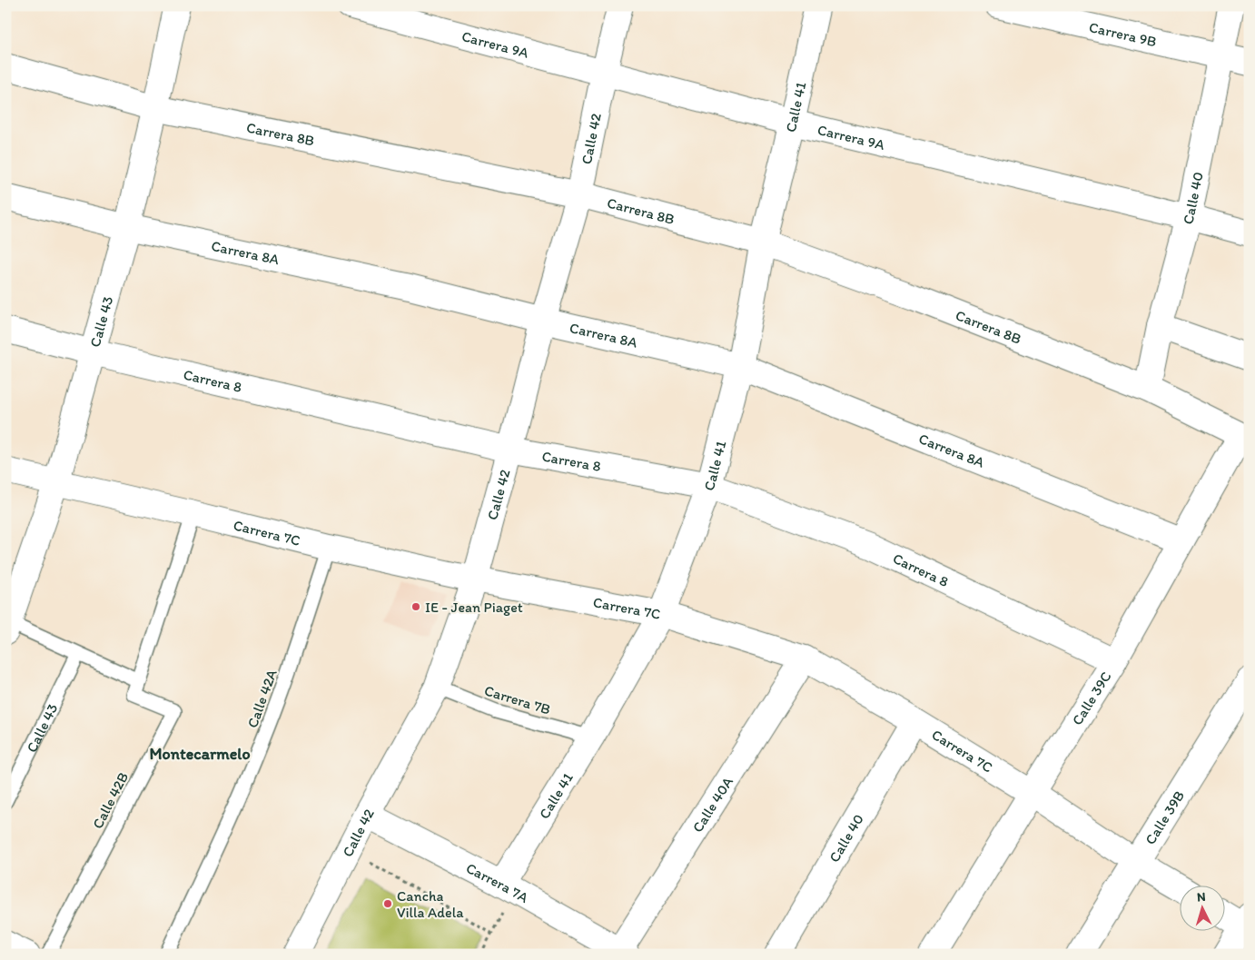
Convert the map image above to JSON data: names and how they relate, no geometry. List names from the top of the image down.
{
  "streets": {
    "street": [
      "Carrera 9B",
      "Carrera 9A",
      "Calle 41",
      "Carrera 8B",
      "Calle 42",
      "Calle 40",
      "Carrera 8A",
      "Calle 43",
      "Carrera 8",
      "Carrera 7C",
      "Calle 39C",
      "Calle 40A",
      "Calle 39B",
      "Carrera 7A"
    ],
    "lane": ["Calle 42A", "Carrera 7B", "Calle 42B"]
  },
  "crossings": [
    ["Carrera 9B", "Calle 40"],
    ["Carrera 9A", "Calle 41"],
    ["Carrera 9A", "Calle 42"],
    ["Carrera 9A", "Calle 40"],
    ["Calle 41", "Carrera 8B"],
    ["Calle 41", "Carrera 8A"],
    ["Calle 41", "Carrera 8"],
    ["Calle 41", "Carrera 7C"],
    ["Calle 41", "Carrera 7B"],
    ["Calle 41", "Carrera 7A"],
    ["Carrera 8B", "Calle 42"],
    ["Carrera 8B", "Calle 40"],
    ["Carrera 8B", "Calle 43"],
    ["Carrera 8B", "Calle 39C"],
    ["Calle 42", "Carrera 8A"],
    ["Calle 42", "Carrera 8"],
    ["Calle 42", "Carrera 7C"],
    ["Calle 42", "Carrera 7B"],
    ["Calle 42", "Carrera 7A"],
    ["Calle 40", "Carrera 7C"],
    ["Carrera 8A", "Calle 43"],
    ["Carrera 8A", "Calle 39C"],
    ["Calle 43", "Carrera 8"],
    ["Calle 43", "Carrera 7C"],
    ["Carrera 8", "Calle 39C"],
    ["Carrera 7C", "Calle 39C"],
    ["Carrera 7C", "Calle 42A"],
    ["Carrera 7C", "Calle 42B"],
    ["Carrera 7C", "Calle 40A"],
    ["Carrera 7C", "Calle 39B"],
    ["Calle 40A", "Carrera 7A"]
  ],
  "districts": ["Montecarmelo"],
  "places": ["IE - Jean Piaget", "Cancha Villa Adela"],
  "north": "top"
}
